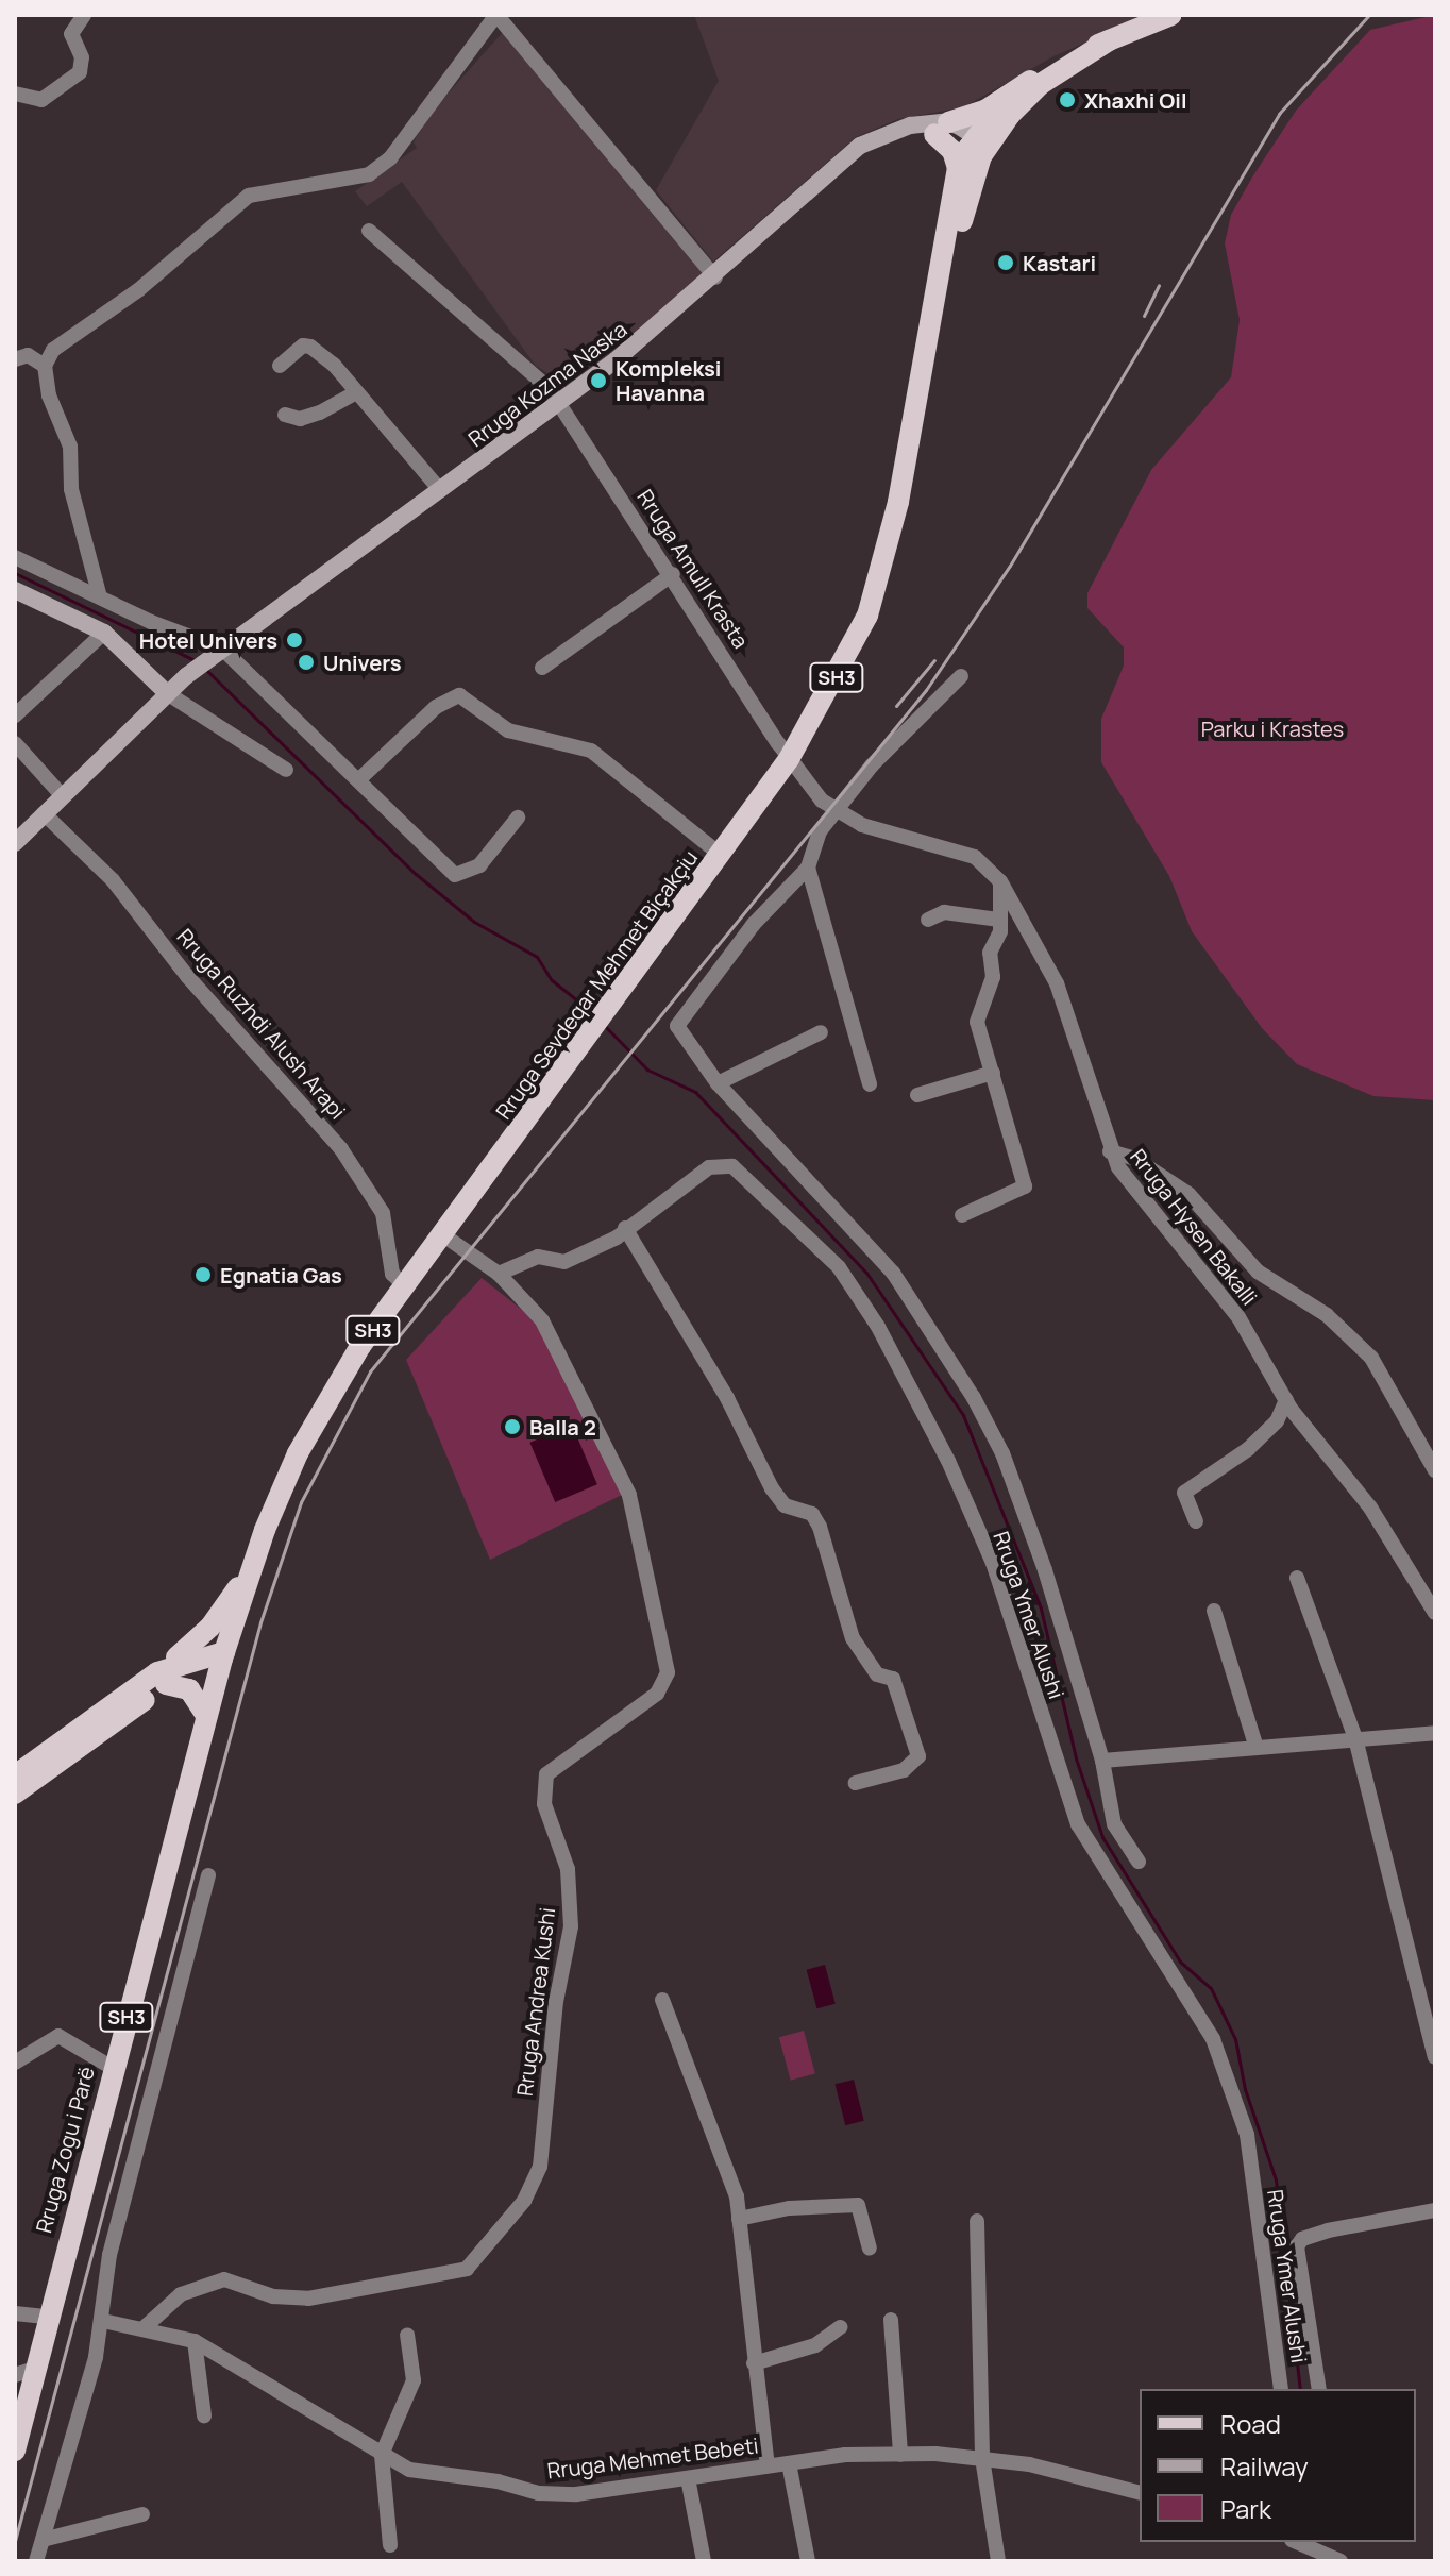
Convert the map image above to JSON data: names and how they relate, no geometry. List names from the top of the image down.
{
  "streets": {
    "main road": [
      "Rruga Kozma Naska",
      "SH3",
      "Rruga Sevdeqar Mehmet Biçakçiu",
      "Rruga Zogu i Parë"
    ],
    "street": [
      "Rruga Amull Krasta",
      "Rruga Ruzhdi Alush Arapi",
      "Rruga Hysen Bakalli",
      "Rruga Ymer Alushi",
      "Rruga Andrea Kushi",
      "Rruga Mehmet Bebeti"
    ]
  },
  "crossings": [
    ["Rruga Kozma Naska", "Rruga Amull Krasta"],
    ["Rruga Amull Krasta", "Rruga Sevdeqar Mehmet Biçakçiu"],
    ["Rruga Amull Krasta", "Rruga Hysen Bakalli"],
    ["SH3", "Rruga Sevdeqar Mehmet Biçakçiu"],
    ["Rruga Sevdeqar Mehmet Biçakçiu", "Rruga Ruzhdi Alush Arapi"],
    ["Rruga Sevdeqar Mehmet Biçakçiu", "Rruga Hysen Bakalli"],
    ["Rruga Sevdeqar Mehmet Biçakçiu", "Rruga Zogu i Parë"],
    ["Rruga Ymer Alushi", "Rruga Andrea Kushi"],
    ["Rruga Andrea Kushi", "Rruga Mehmet Bebeti"]
  ],
  "parks": ["Parku i Krastes"],
  "places": [
    "Xhaxhi Oil",
    "Kastari",
    "Kompleksi Havanna",
    "Hotel Univers",
    "Univers",
    "Egnatia Gas",
    "Balla 2"
  ],
  "legend": ["Road", "Railway", "Park"]
}
